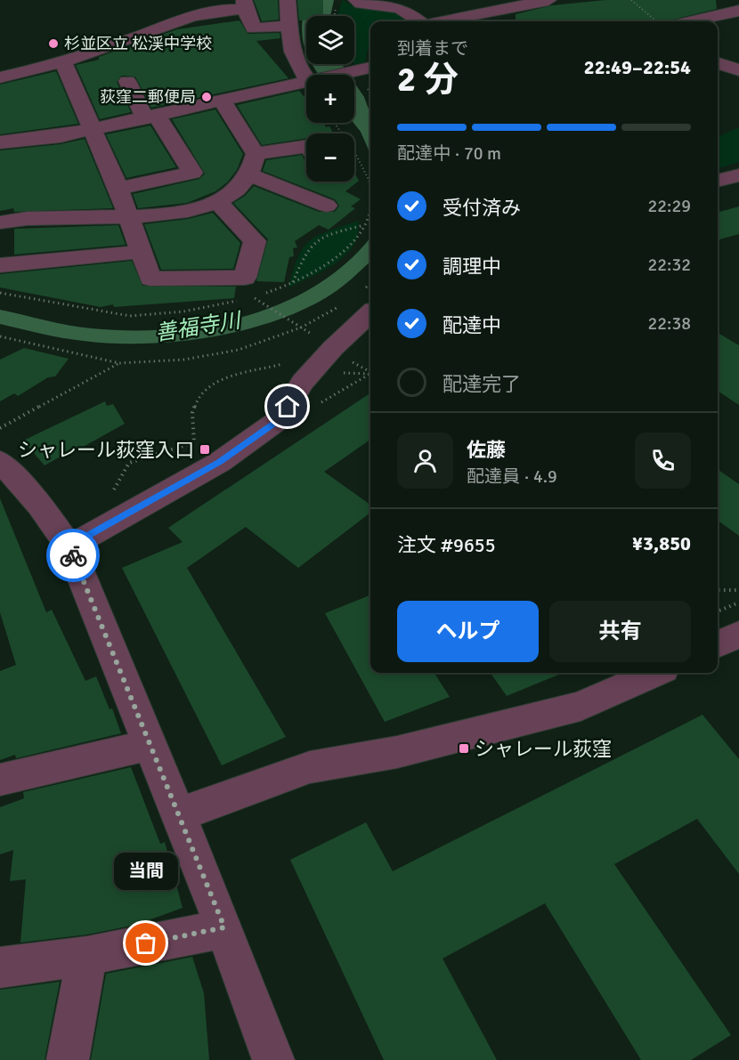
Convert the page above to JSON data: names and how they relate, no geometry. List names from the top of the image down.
{
  "water": ["善福寺川"],
  "places": {
    "other": ["杉並区立 松渓中学校", "荻窪二郵便局", "当間"],
    "transit": ["シャレール荻窪入口", "シャレール荻窪"]
  },
  "page": {
    "map_buttons": ["+", "−"],
    "heading": ["2 分", "到着まで", "22:49–22:54"],
    "panel": [
      "佐藤",
      "配達員 · 4.9",
      "注文 #9655",
      "¥3,850"
    ],
    "bar": "配達中 · 70 m",
    "list": [
      ["受付済み", "22:29"],
      ["調理中", "22:32"],
      ["配達中", "22:38"],
      "配達完了"
    ],
    "buttons": ["ヘルプ", "共有"],
    "bubble": "当間"
  }
}
